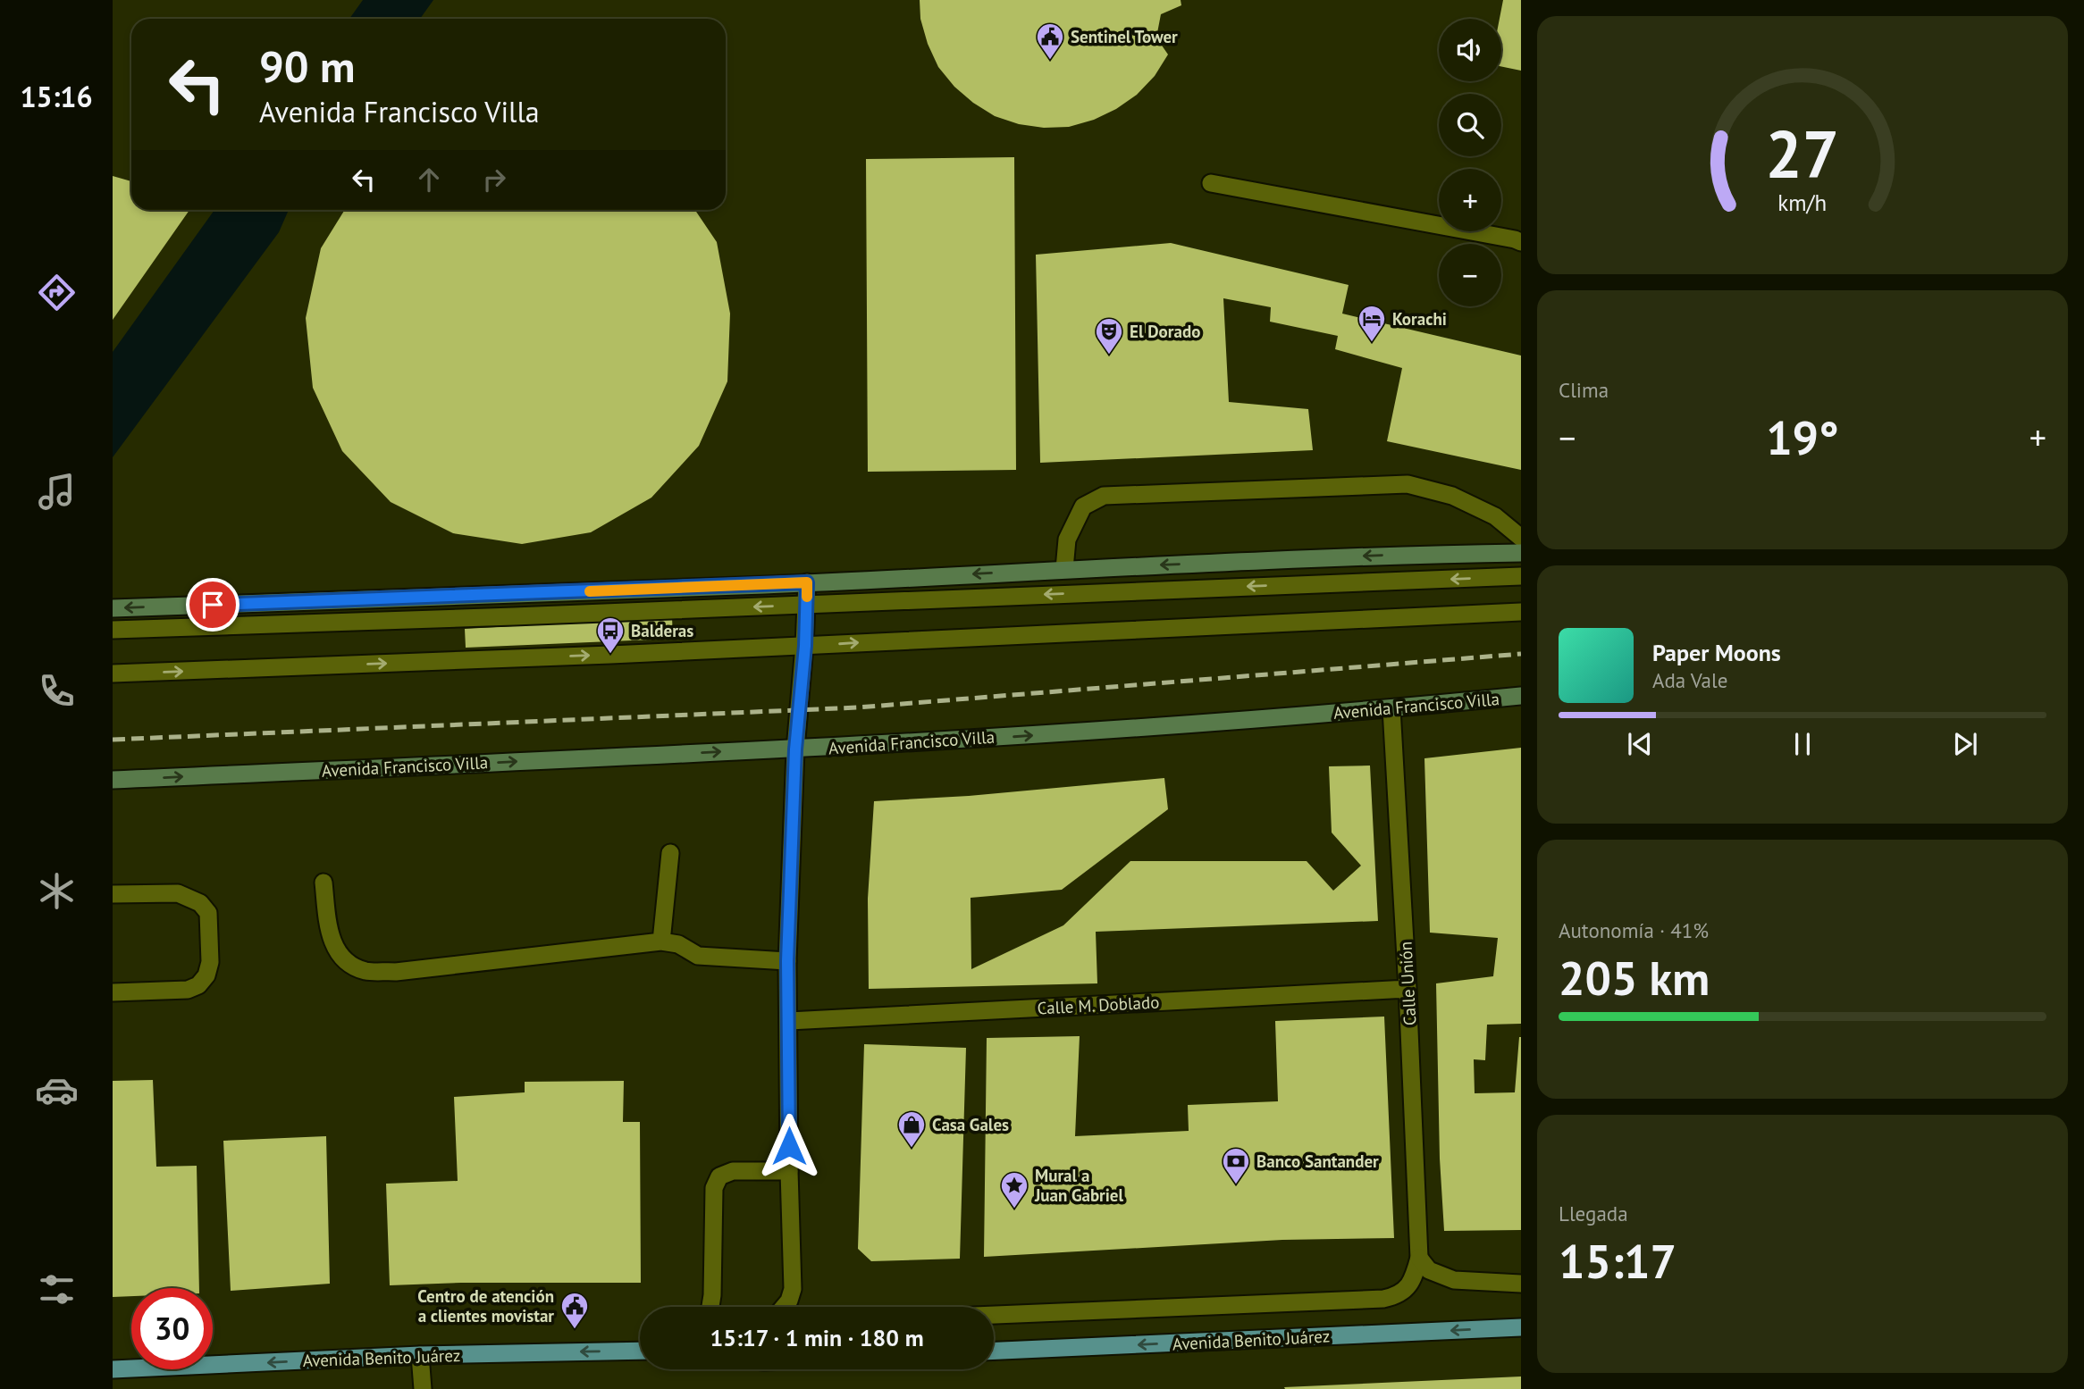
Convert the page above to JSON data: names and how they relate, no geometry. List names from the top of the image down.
{
  "streets": {
    "main road": ["Avenida Francisco Villa", "Avenida Benito Juárez"],
    "street": ["Calle Unión", "Calle M. Doblado"]
  },
  "crossings": [
    ["Avenida Francisco Villa", "Calle Unión"],
    ["Calle Unión", "Calle M. Doblado"]
  ],
  "one_way": ["Avenida Francisco Villa", "Avenida Benito Juárez"],
  "places": {
    "public building": ["Sentinel Tower", "Centro de atención a clientes movistar"],
    "hotel": ["Korachi"],
    "theatre": ["El Dorado"],
    "bus stop": ["Balderas"],
    "shop": ["Casa Gales"],
    "bank": ["Banco Santander"],
    "place": ["Mural a Juan Gabriel"]
  },
  "page": {
    "tabs": "15:16",
    "map_buttons": ["+", "−"],
    "turn": ["90 m", "Avenida Francisco Villa"],
    "tile": [
      "Clima",
      ["Autonomía · 41%", "205 km"],
      ["Llegada", "15:17"]
    ],
    "heat": ["−", "19°", "+"],
    "song": ["Paper Moons", "Ada Vale"],
    "limit": "30",
    "trip": "15:17 · 1 min · 180 m",
    "gauge": ["27", "km/h"]
  }
}
